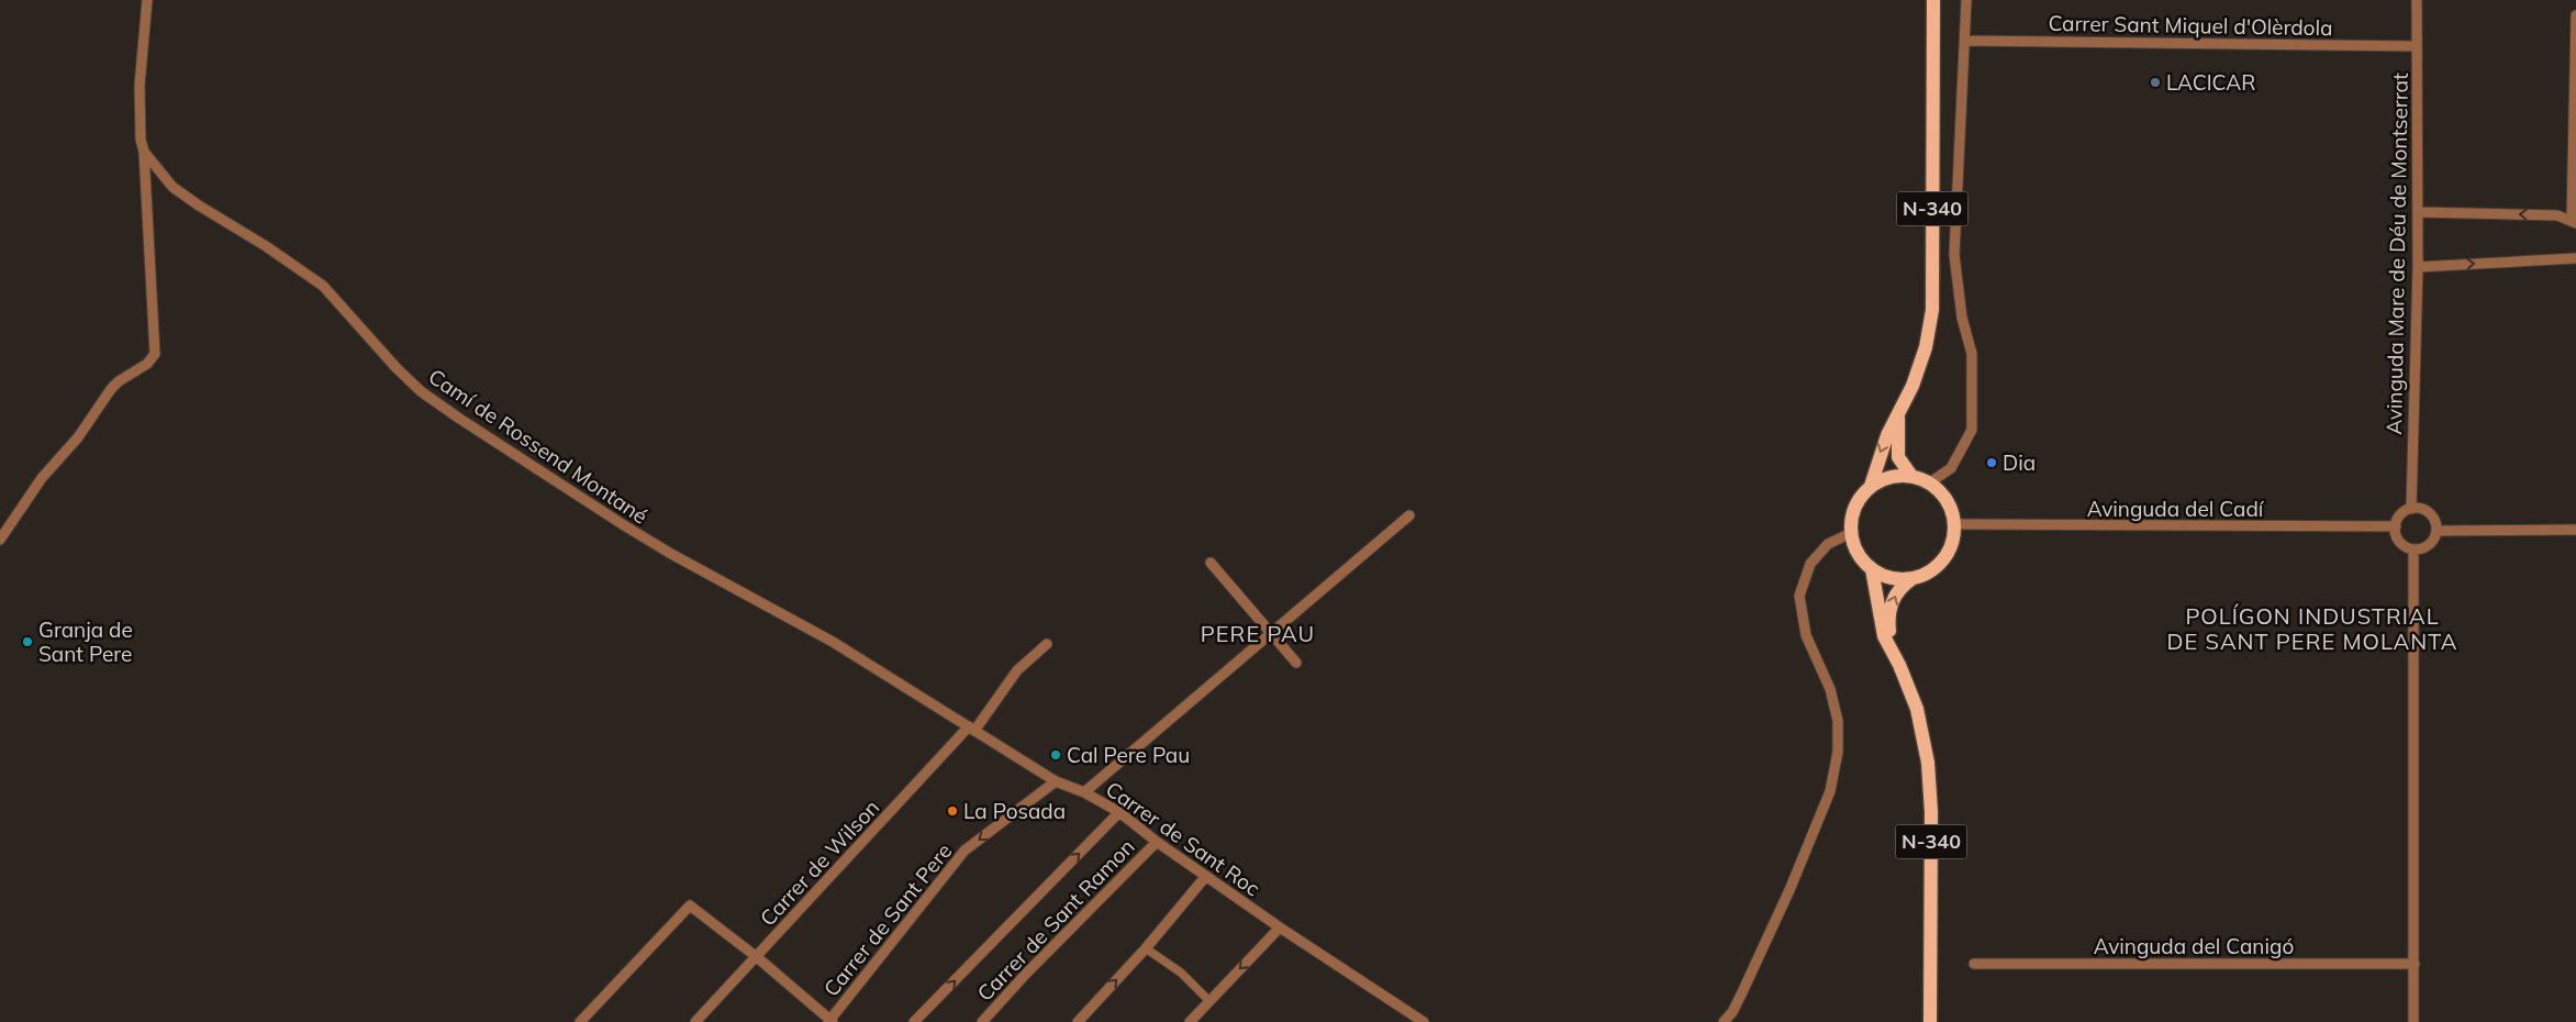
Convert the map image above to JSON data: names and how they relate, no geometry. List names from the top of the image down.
{
  "streets": {
    "main road": ["N-340"],
    "street": [
      "Carrer Sant Miquel d'Olèrdola",
      "Avinguda Mare de Déu de Montserrat",
      "Camí de Rossend Montané",
      "Avinguda del Cadí",
      "Carrer de Sant Roc",
      "Carrer de Wilson",
      "Carrer de Sant Pere",
      "Carrer de Sant Ramon",
      "Avinguda del Canigó"
    ]
  },
  "crossings": [
    ["Carrer Sant Miquel d'Olèrdola", "Avinguda Mare de Déu de Montserrat"],
    ["N-340", "Avinguda del Cadí"],
    ["Avinguda Mare de Déu de Montserrat", "Avinguda del Cadí"],
    ["Camí de Rossend Montané", "Carrer de Sant Roc"],
    ["Carrer de Sant Roc", "Carrer de Wilson"],
    ["Carrer de Sant Roc", "Carrer de Sant Pere"],
    ["Carrer de Sant Roc", "Carrer de Sant Ramon"]
  ],
  "districts": ["POLÍGON INDUSTRIAL DE SANT PERE MOLANTA", "PERE PAU"],
  "places": [
    "LACICAR",
    "Dia",
    "Granja de Sant Pere",
    "Cal Pere Pau",
    "La Posada"
  ]
}
